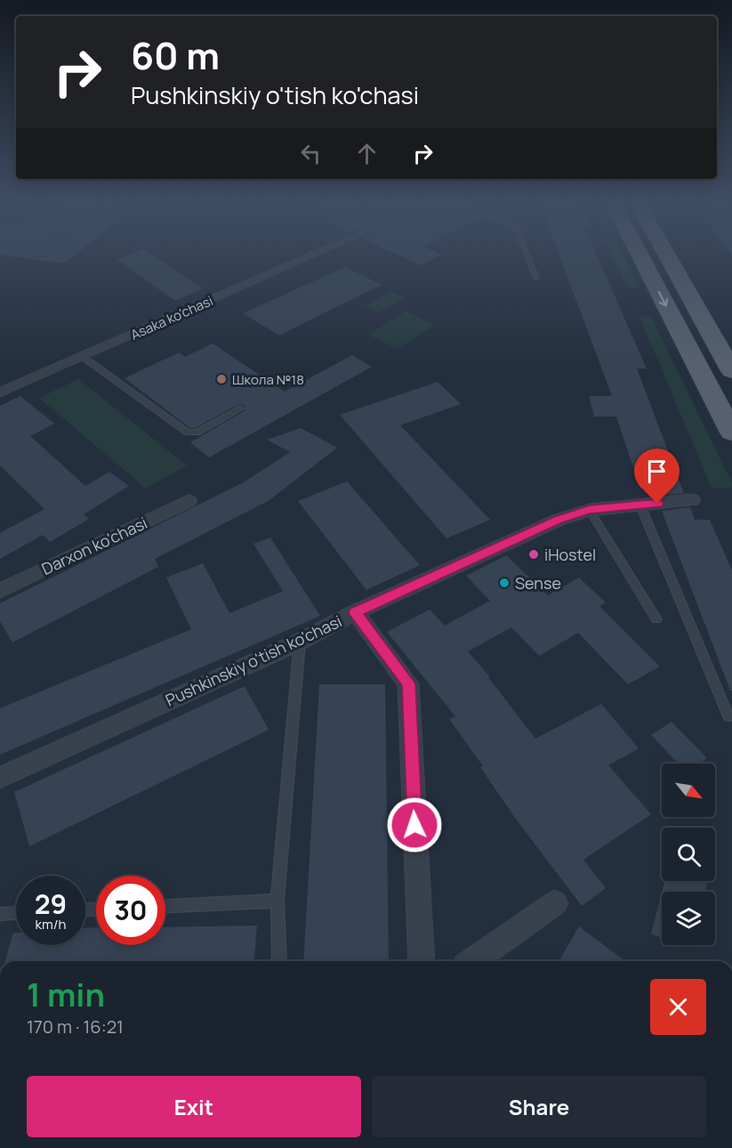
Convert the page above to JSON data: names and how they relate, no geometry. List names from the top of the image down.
{
  "streets": {
    "street": ["Asaka ko'chasi", "Darxon ko'chasi", "Pushkinskiy o'tish ko'chasi"]
  },
  "places": ["Школа №18", "iHostel", "Sense"],
  "north": "bottom right",
  "page": {
    "turn": ["60 m", "Pushkinskiy o'tish ko'chasi"],
    "speed": "29 km/h",
    "limit": "30",
    "heading": ["1 min", "170 m · 16:21"],
    "buttons": ["Exit", "Share"]
  }
}
